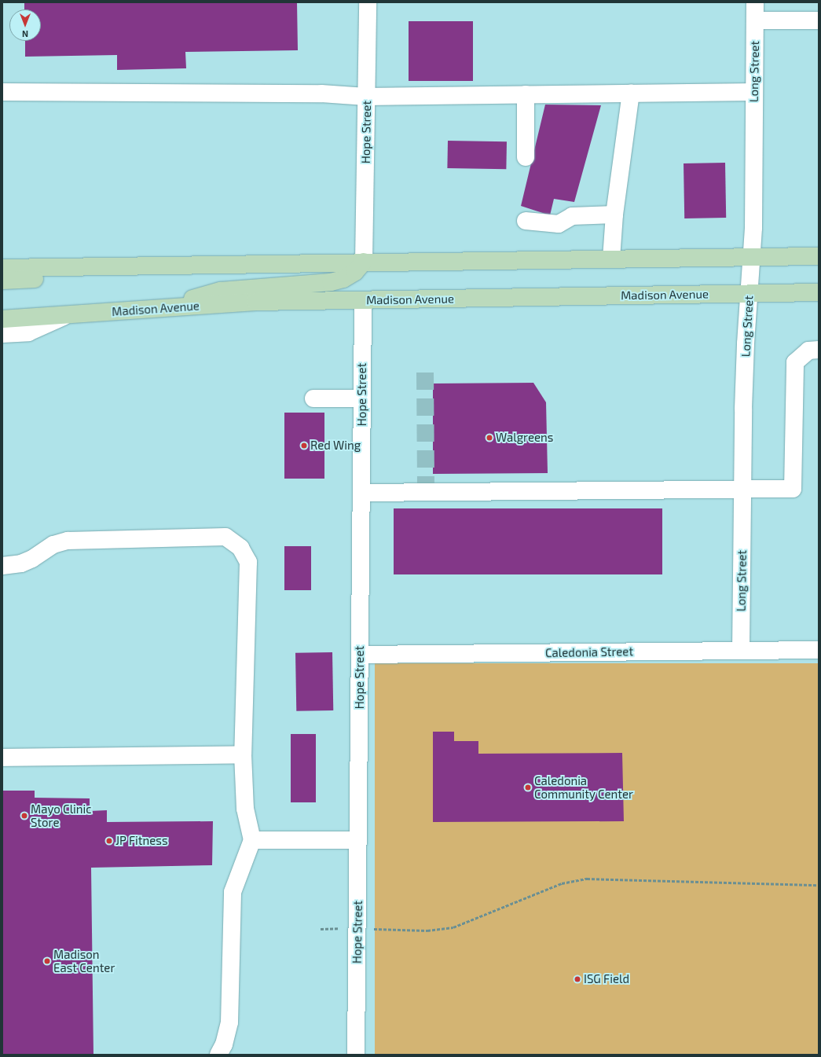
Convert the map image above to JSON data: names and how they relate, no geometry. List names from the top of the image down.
{
  "streets": {
    "main road": ["Madison Avenue"],
    "street": ["Long Street", "Hope Street", "Caledonia Street"]
  },
  "crossings": [
    ["Long Street", "Madison Avenue"],
    ["Long Street", "Caledonia Street"],
    ["Hope Street", "Madison Avenue"],
    ["Hope Street", "Caledonia Street"]
  ],
  "places": [
    "Walgreens",
    "Red Wing",
    "Caledonia Community Center",
    "Mayo Clinic Store",
    "JP Fitness",
    "Madison East Center",
    "ISG Field"
  ],
  "north": "bottom"
}
